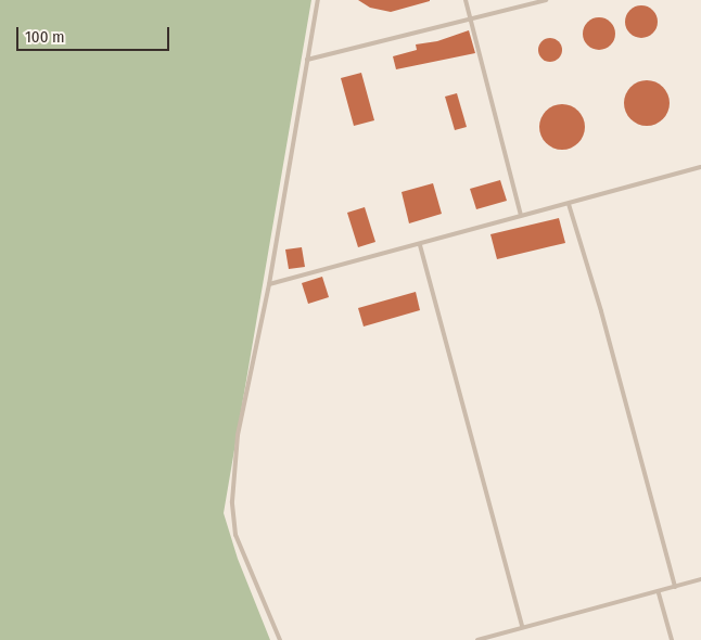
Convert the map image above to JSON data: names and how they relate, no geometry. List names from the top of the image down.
{
  "scale_bar": "100 m"
}
